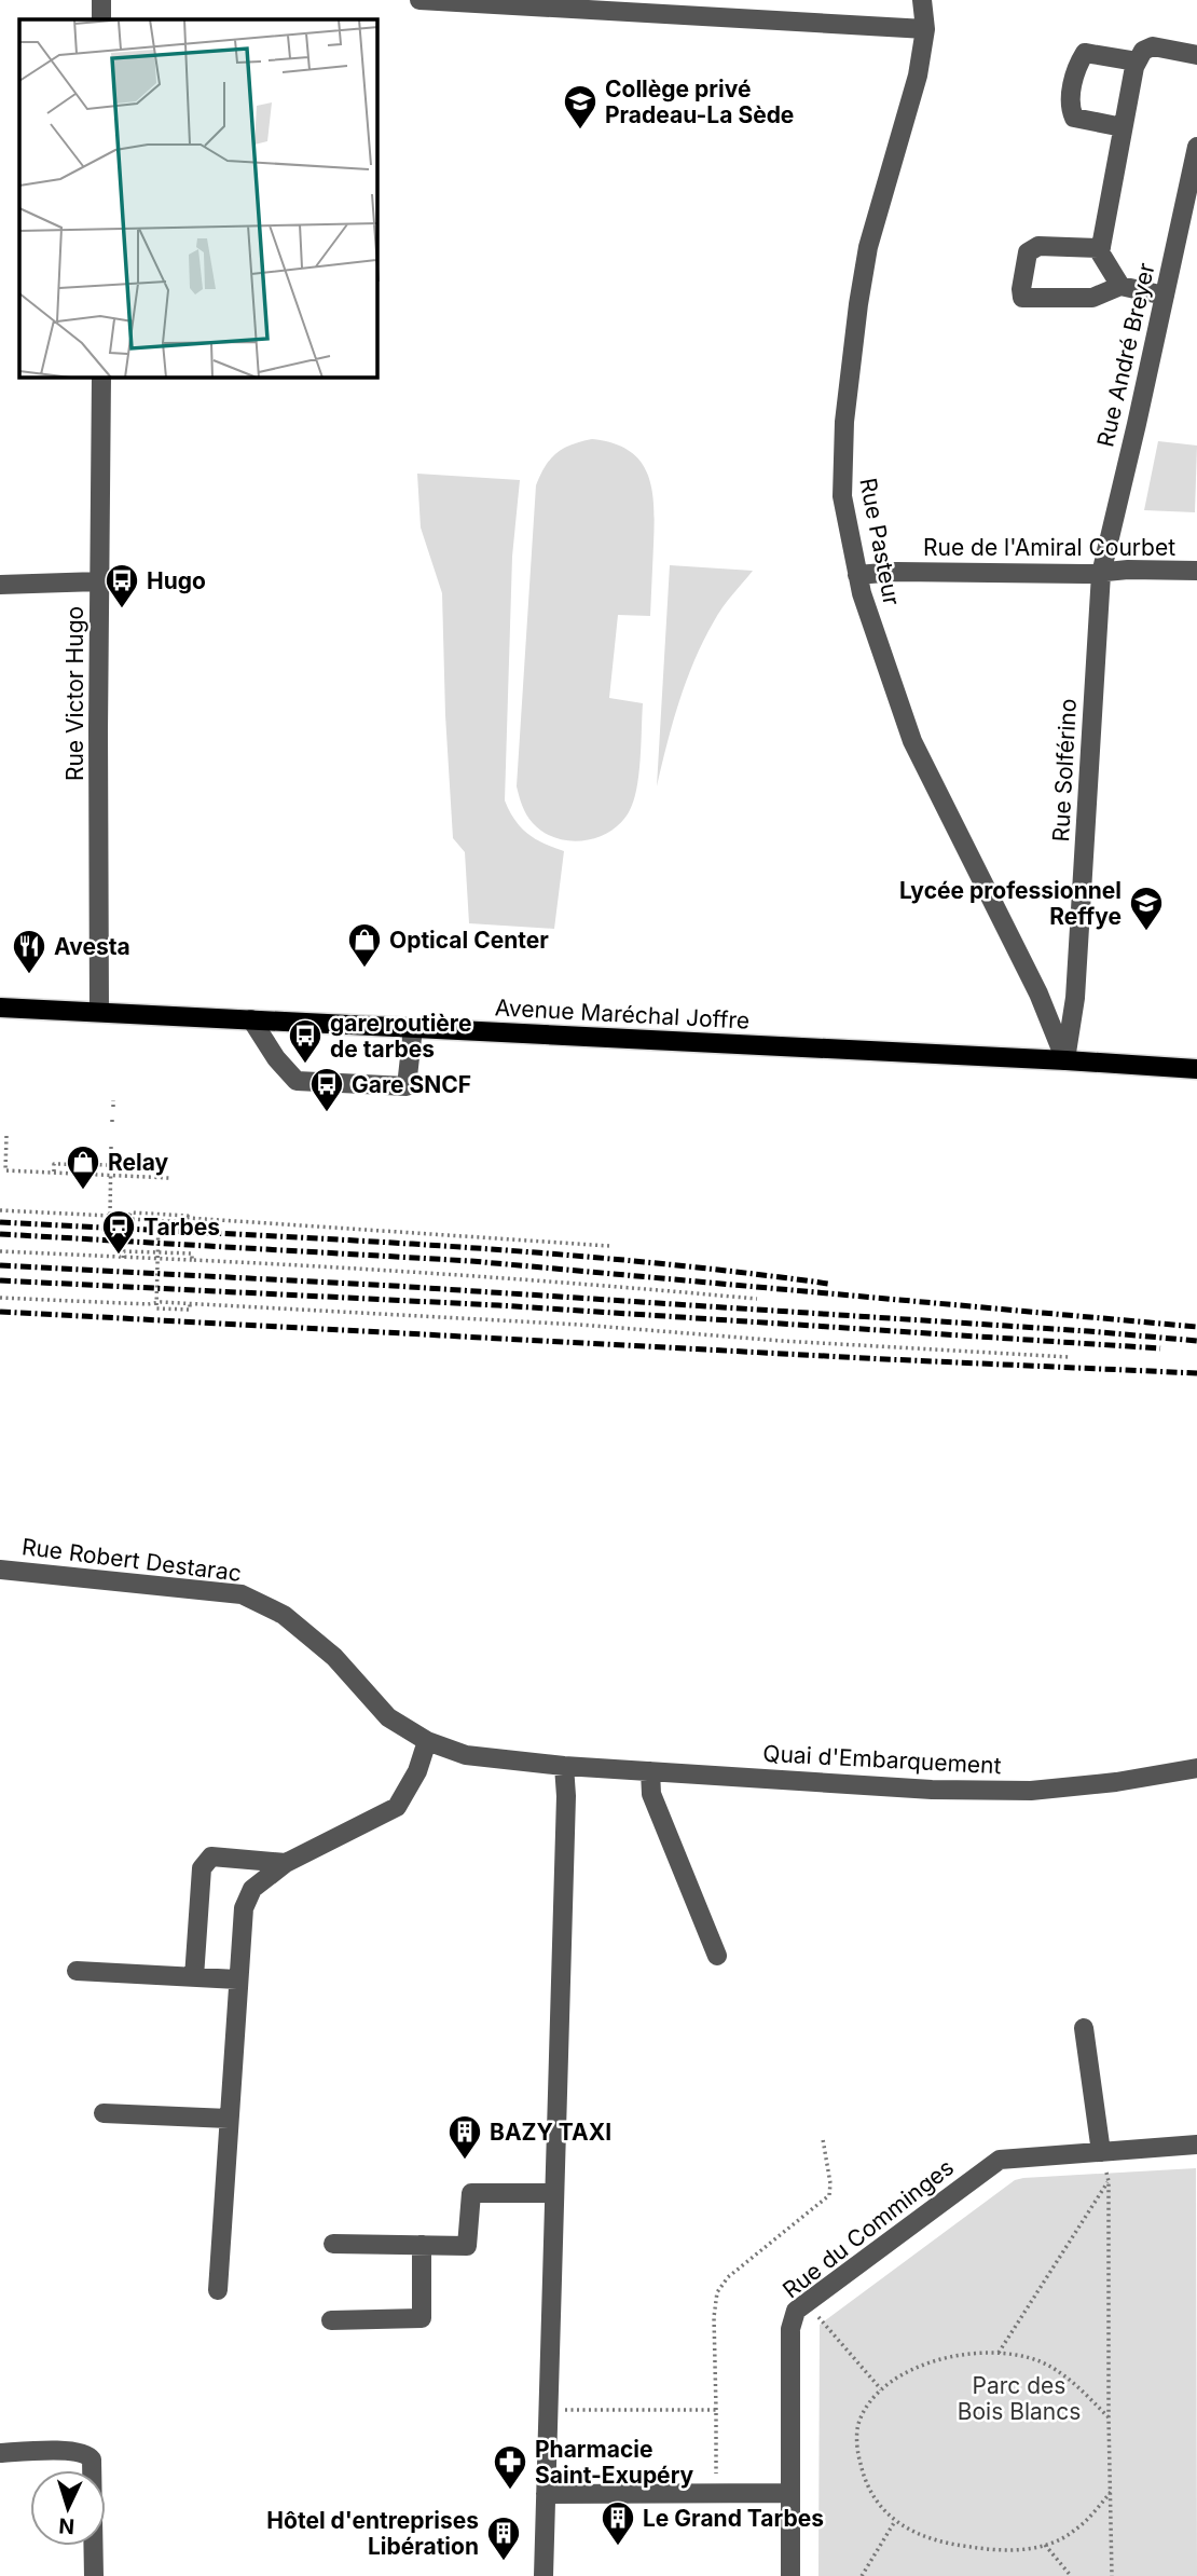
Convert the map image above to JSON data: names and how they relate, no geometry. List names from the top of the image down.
{
  "streets": {
    "main road": ["Avenue Maréchal Joffre"],
    "street": [
      "Rue André Breyer",
      "Rue Pasteur",
      "Rue de l'Amiral Courbet",
      "Rue Victor Hugo",
      "Rue Solférino",
      "Rue Robert Destarac",
      "Quai d'Embarquement",
      "Rue du Comminges"
    ]
  },
  "crossings": [
    ["Rue André Breyer", "Rue de l'Amiral Courbet"],
    ["Rue André Breyer", "Rue Solférino"],
    ["Rue Pasteur", "Rue de l'Amiral Courbet"],
    ["Rue Pasteur", "Rue Solférino"],
    ["Rue Pasteur", "Avenue Maréchal Joffre"],
    ["Rue de l'Amiral Courbet", "Rue Solférino"],
    ["Rue Victor Hugo", "Avenue Maréchal Joffre"],
    ["Rue Solférino", "Avenue Maréchal Joffre"],
    ["Rue Robert Destarac", "Quai d'Embarquement"]
  ],
  "parks": ["Parc des Bois Blancs"],
  "places": {
    "school or university": ["Collège privé Pradeau-La Sède", "Lycée professionnel Reffye"],
    "bus stop": ["Hugo", "gare routière de tarbes", "Gare SNCF"],
    "shop": ["Optical Center", "Relay"],
    "restaurant": ["Avesta"],
    "station": ["Tarbes"],
    "building": ["BAZY TAXI", "Le Grand Tarbes", "Hôtel d'entreprises Libération"],
    "pharmacy": ["Pharmacie Saint-Exupéry"]
  },
  "north": "bottom"
}
